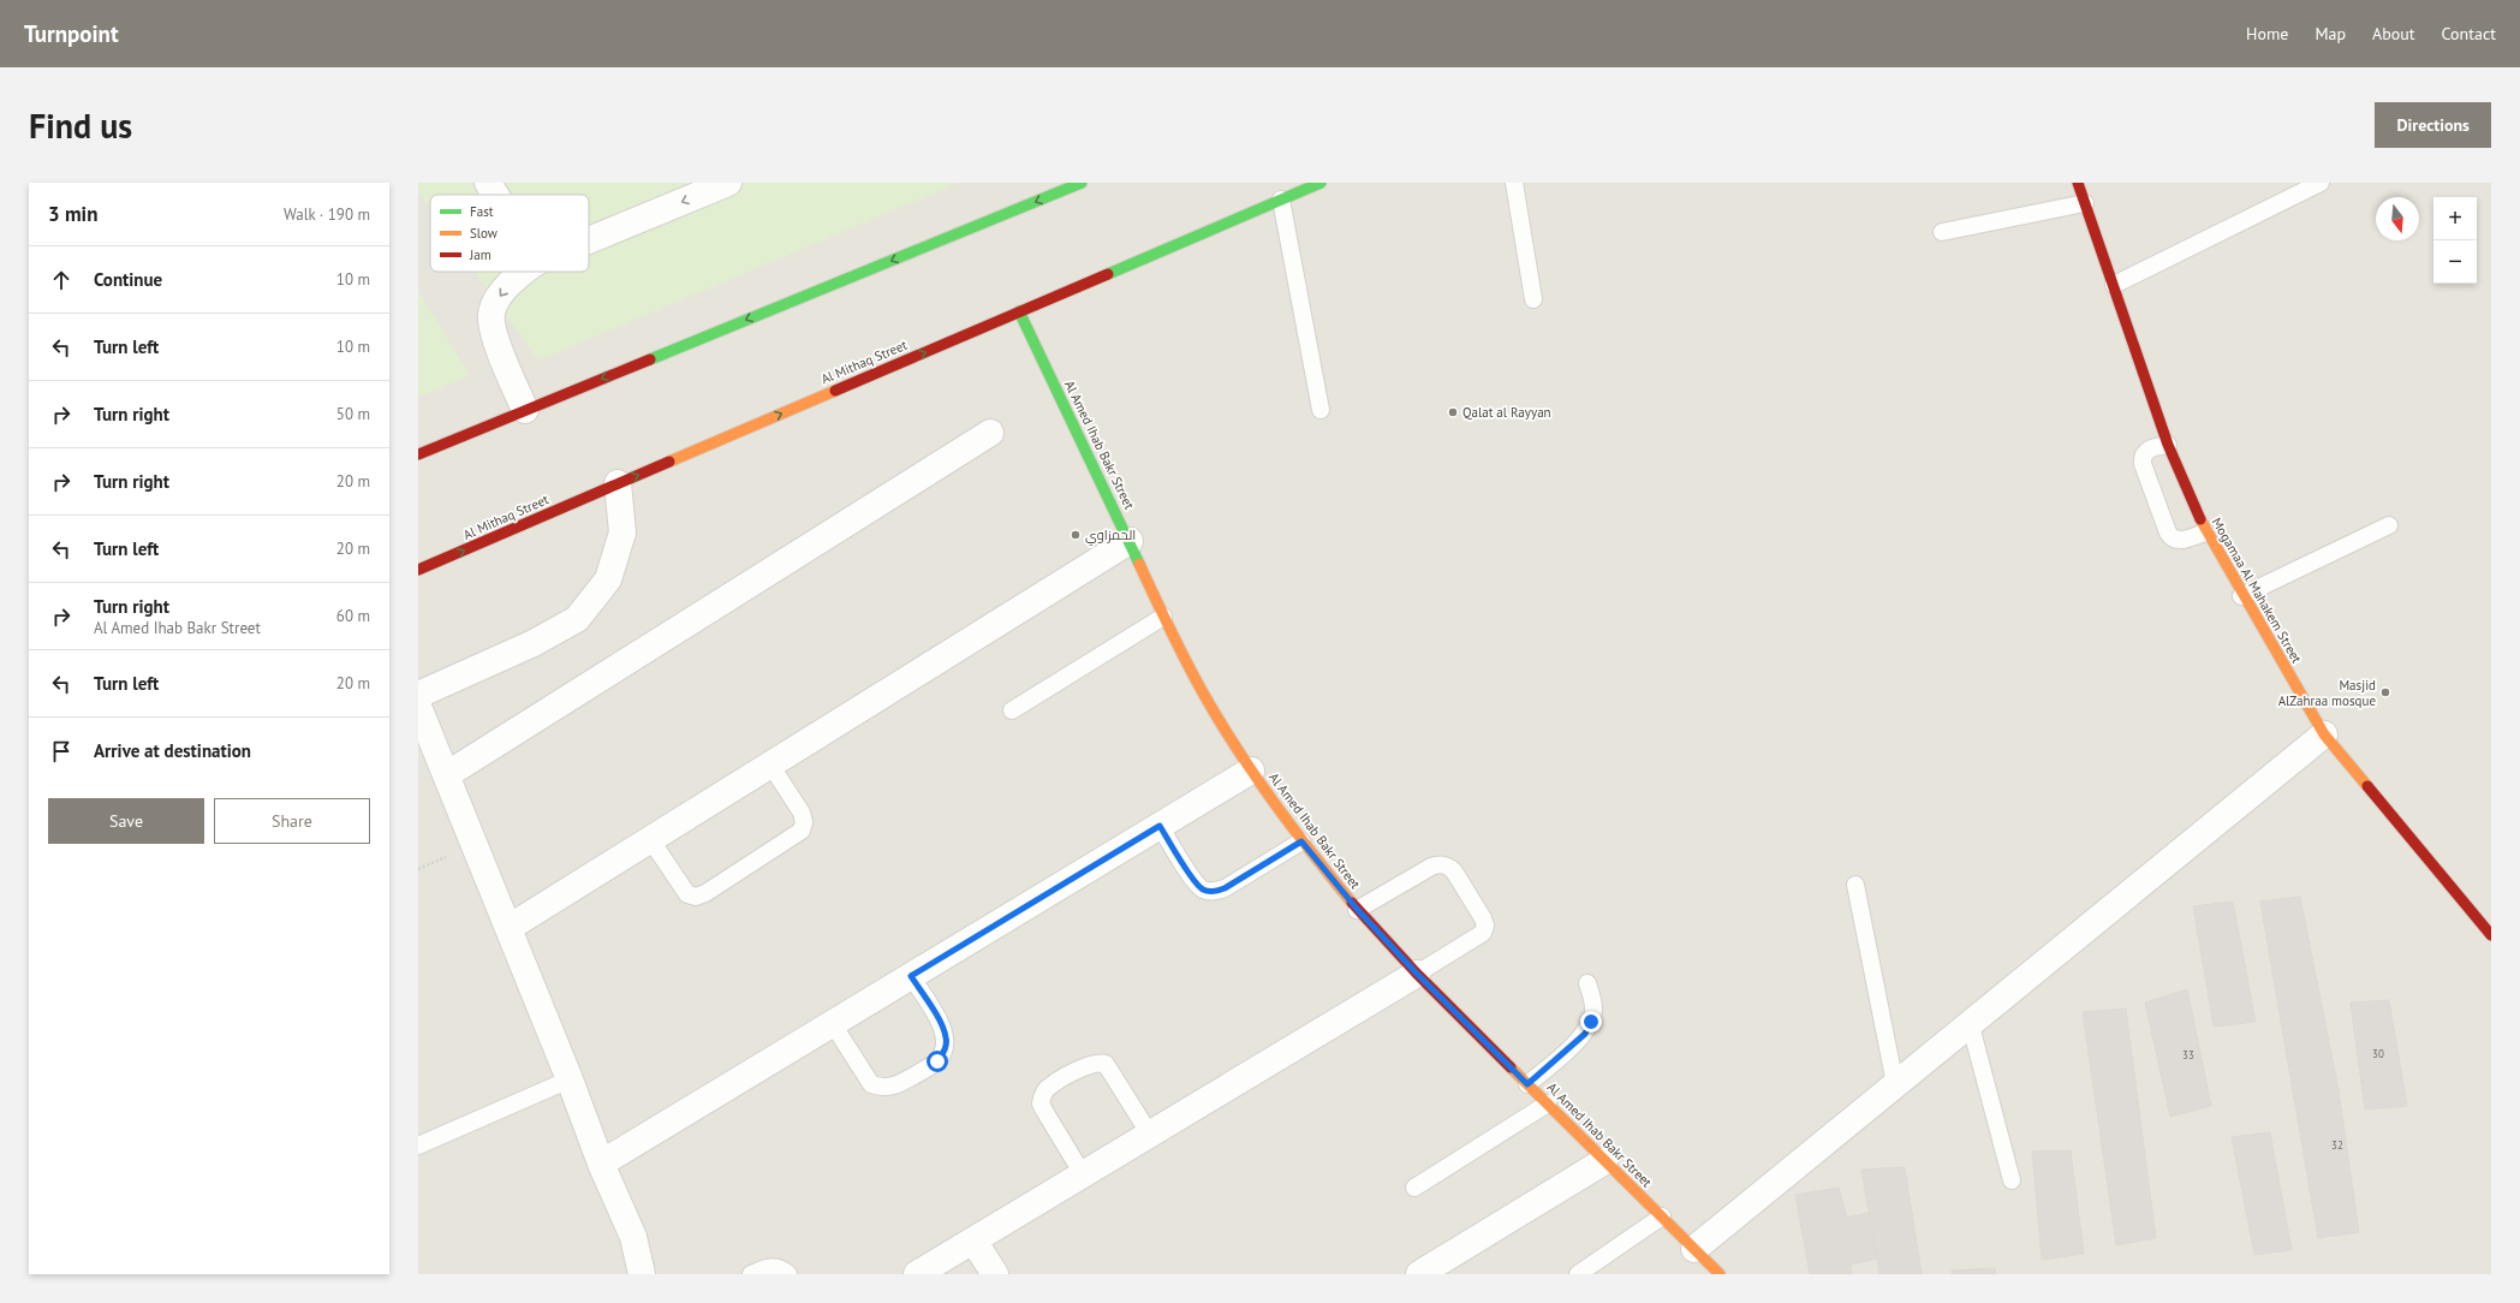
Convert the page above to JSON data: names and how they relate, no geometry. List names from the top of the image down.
{
  "streets": {
    "street": ["Al Mithaq Street", "Al Amed Ihab Bakr Street", "Mogamaa Al Mahakem Street"]
  },
  "crossings": [
    ["Al Mithaq Street", "Al Amed Ihab Bakr Street"]
  ],
  "one_way": ["Al Mithaq Street"],
  "places": ["Qalat al Rayyan", "الحمزاوي", "Masjid AlZahraa mosque"],
  "house_numbers": ["30", "33", "32"],
  "legend": ["Fast", "Slow", "Jam"],
  "north": "bottom",
  "page": {
    "header": "Turnpoint",
    "nav": [
      "Home",
      "Map",
      "About",
      "Contact"
    ],
    "buttons": [
      "Directions",
      ["Save", "Share"]
    ],
    "title": "Find us",
    "heading": ["3 min", "Walk · 190 m"],
    "map_buttons": ["+", "−"],
    "list": [
      ["Continue", "10 m"],
      ["Turn left", "10 m"],
      ["Turn right", "50 m"],
      ["Turn right", "20 m"],
      ["Turn left", "20 m"],
      ["Turn right", "Al Amed Ihab Bakr Street", "60 m"],
      ["Turn left", "20 m"],
      "Arrive at destination"
    ]
  }
}
